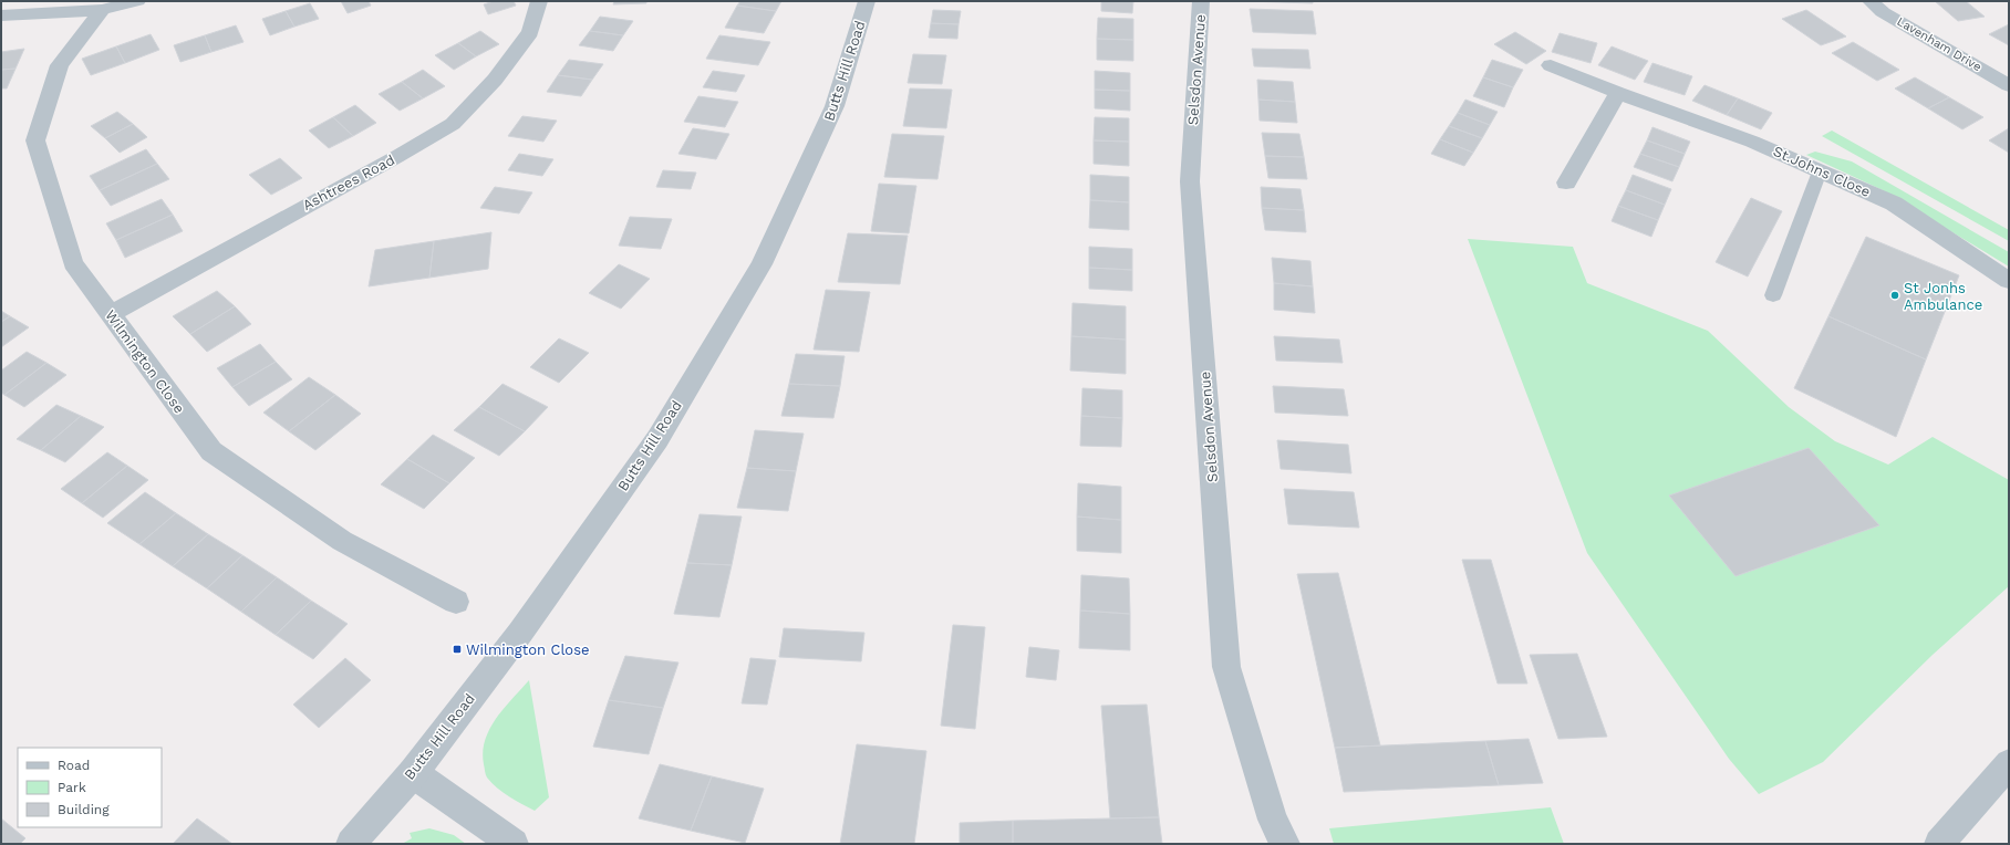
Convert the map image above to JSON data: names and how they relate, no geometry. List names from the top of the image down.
{
  "streets": {
    "street": [
      "Lavenham Drive",
      "Selsdon Avenue",
      "Butts Hill Road",
      "St.Johns Close",
      "Ashtrees Road",
      "Wilmington Close"
    ]
  },
  "crossings": [
    ["Ashtrees Road", "Wilmington Close"]
  ],
  "places": {
    "other": ["St Jonhs Ambulance"],
    "transit": ["Wilmington Close"]
  },
  "legend": ["Road", "Park", "Building"]
}
